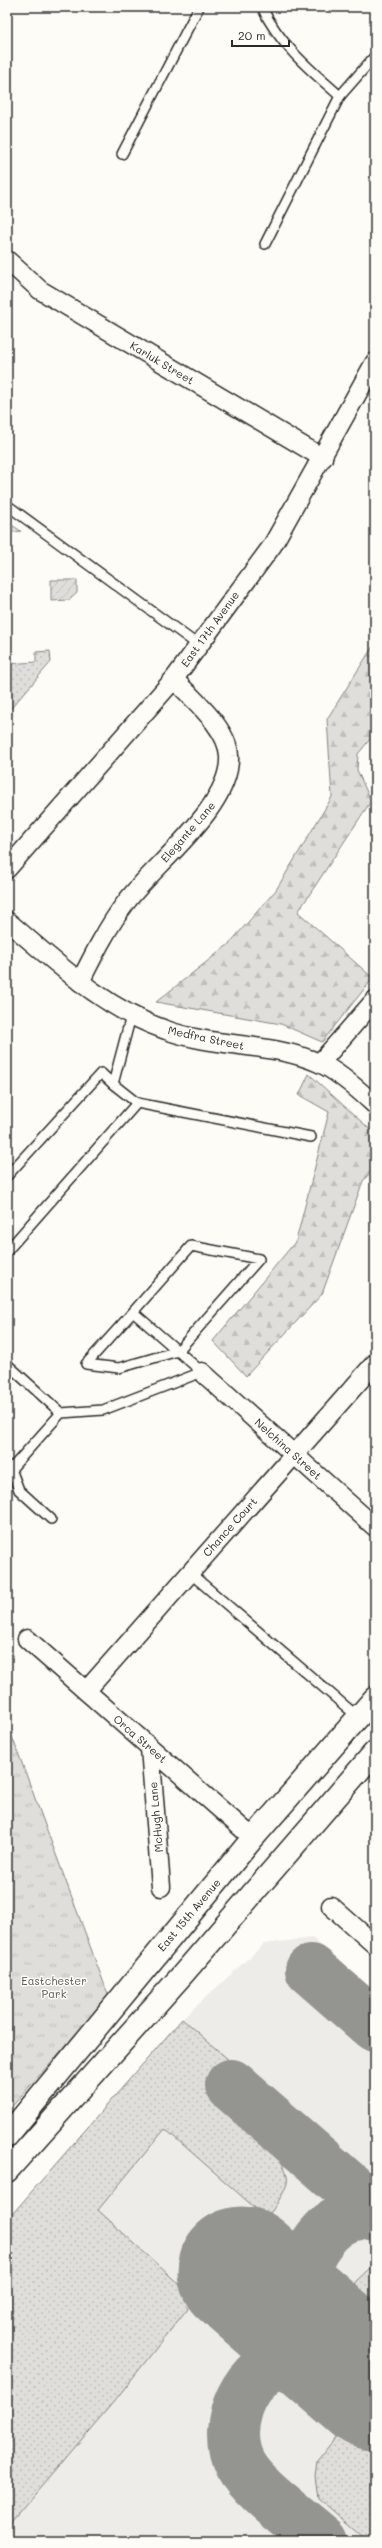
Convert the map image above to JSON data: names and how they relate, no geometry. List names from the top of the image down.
{
  "streets": {
    "main road": ["East 15th Avenue"],
    "street": [
      "Karluk Street",
      "East 17th Avenue",
      "Elegante Lane",
      "Medfra Street",
      "Nelchina Street",
      "Chance Court",
      "Orca Street",
      "McHugh Lane"
    ]
  },
  "crossings": [
    ["Karluk Street", "East 17th Avenue"],
    ["East 17th Avenue", "Elegante Lane"],
    ["Elegante Lane", "Medfra Street"],
    ["Nelchina Street", "Chance Court"],
    ["Chance Court", "Orca Street"],
    ["Orca Street", "McHugh Lane"],
    ["Orca Street", "East 15th Avenue"]
  ],
  "parks": ["Eastchester Park"],
  "scale_bar": "20 m"
}
